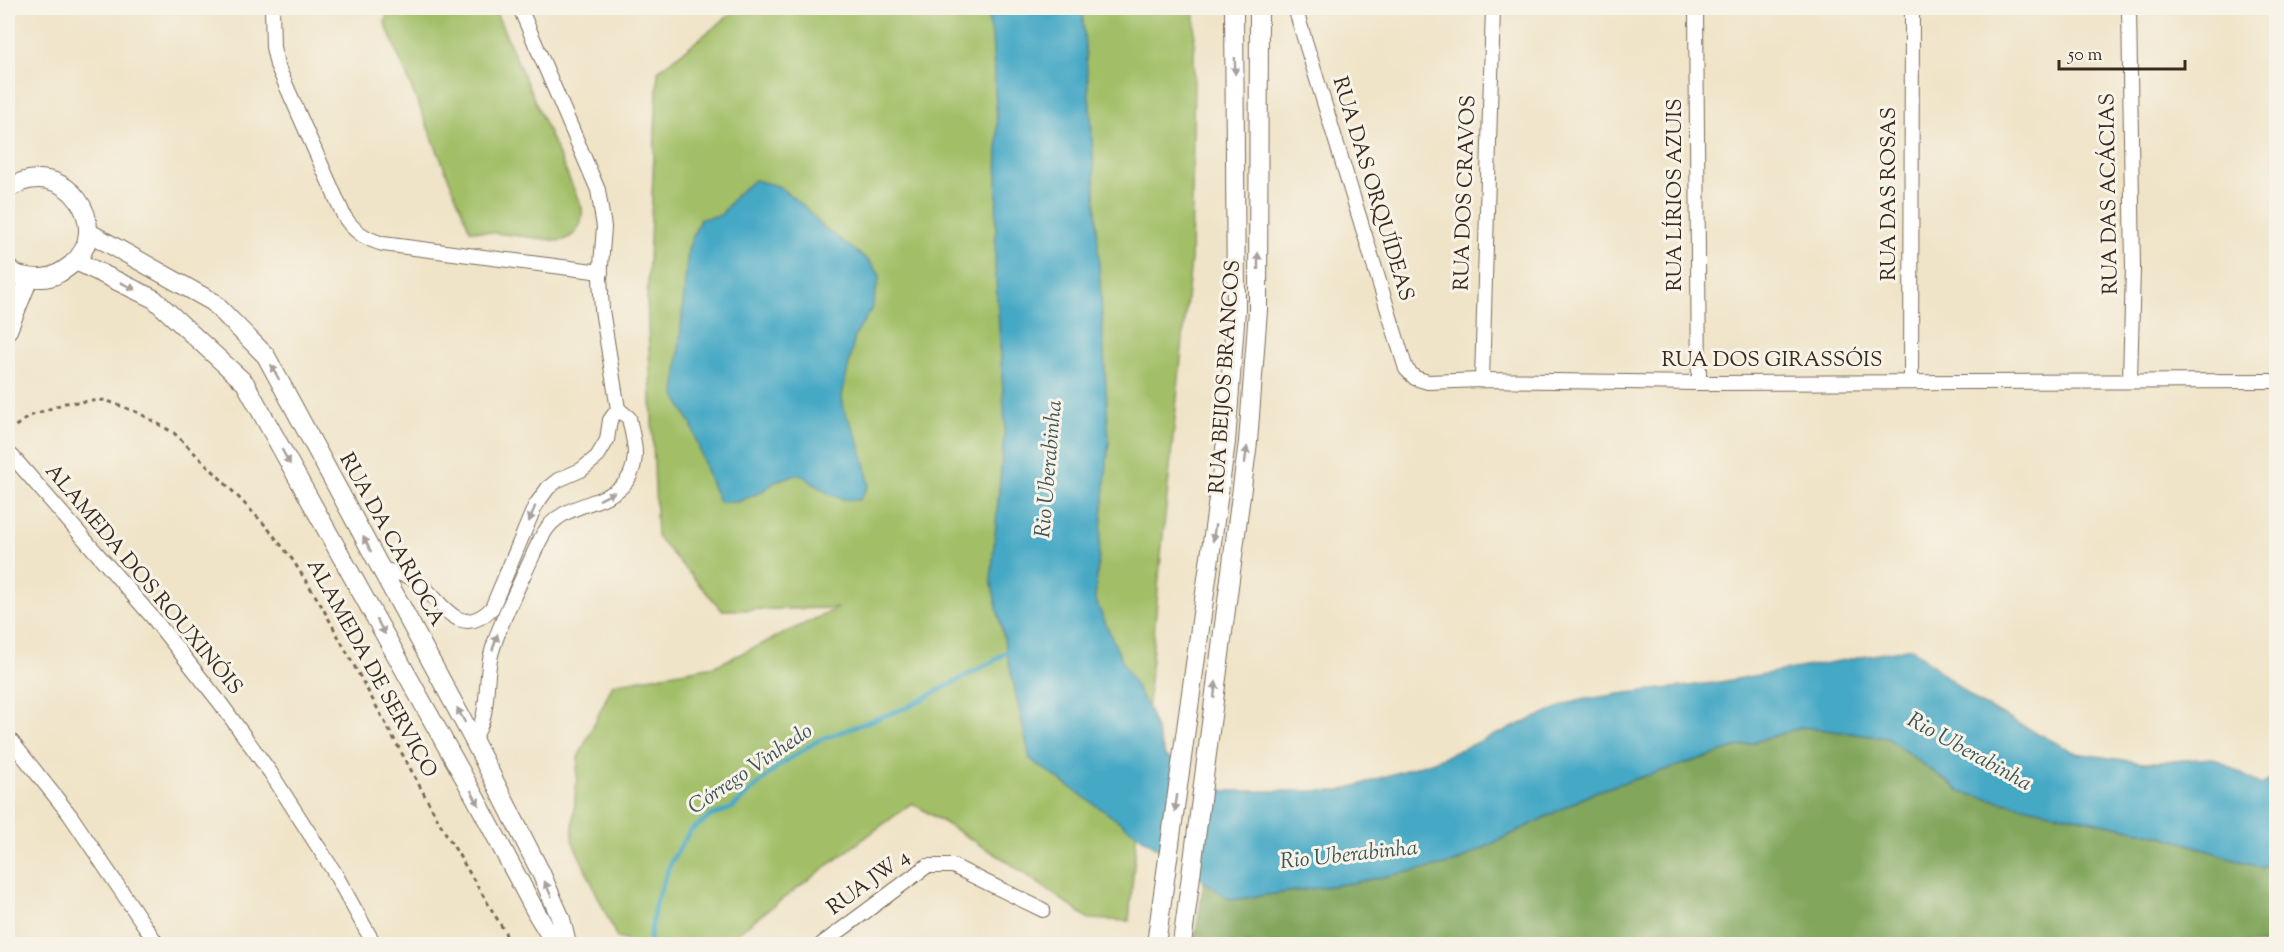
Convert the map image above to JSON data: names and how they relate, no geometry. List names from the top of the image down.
{
  "streets": {
    "street": [
      "RUA DAS ORQUÍDEAS",
      "RUA DOS CRAVOS",
      "RUA DAS ROSAS",
      "RUA DAS ACÁCIAS",
      "RUA LÍRIOS AZUIS",
      "RUA DOS GIRASSÓIS",
      "RUA BEIJOS BRANCOS",
      "RUA DA CARIOCA",
      "ALAMEDA DOS ROUXINÓIS",
      "RUA JW 4"
    ],
    "path": ["ALAMEDA DE SERVIÇO"]
  },
  "crossings": [
    ["RUA DAS ORQUÍDEAS", "RUA DOS GIRASSÓIS"],
    ["RUA DOS CRAVOS", "RUA DOS GIRASSÓIS"],
    ["RUA DAS ROSAS", "RUA DOS GIRASSÓIS"],
    ["RUA DAS ACÁCIAS", "RUA DOS GIRASSÓIS"],
    ["RUA LÍRIOS AZUIS", "RUA DOS GIRASSÓIS"]
  ],
  "water": ["Rio Uberabinha", "Córrego Vinhedo"],
  "scale_bar": "50 m"
}
